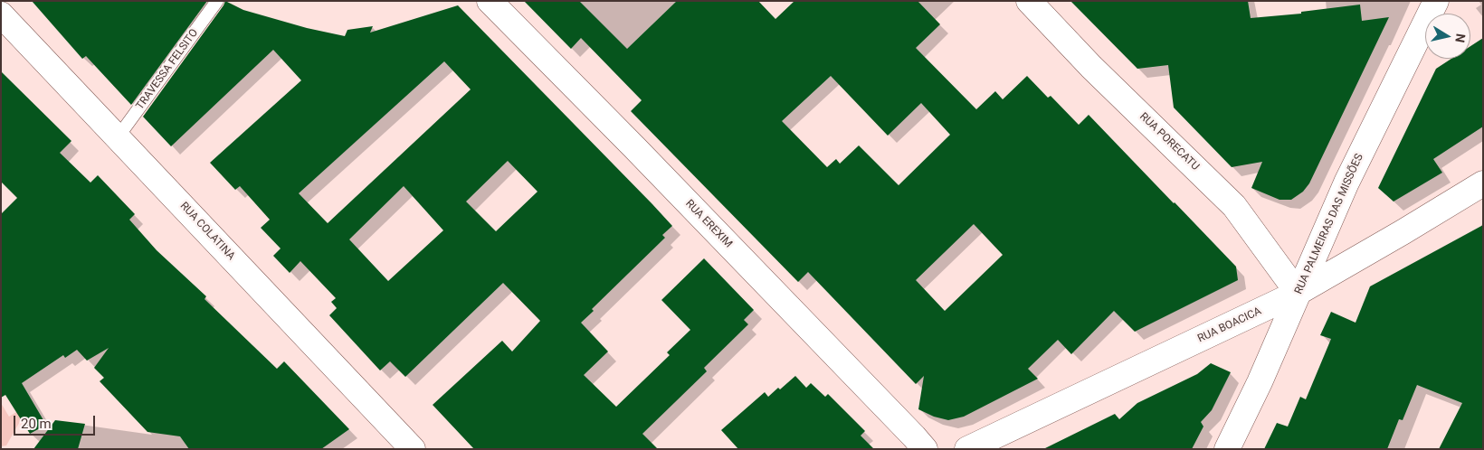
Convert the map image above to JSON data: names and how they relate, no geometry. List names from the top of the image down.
{
  "streets": {
    "street": [
      "RUA PORECATU",
      "RUA EREXIM",
      "RUA PALMEIRAS DAS MISSÕES",
      "RUA COLATINA",
      "RUA BOACICA"
    ],
    "lane": ["TRAVESSA FELSITO"]
  },
  "crossings": [
    ["TRAVESSA FELSITO", "RUA COLATINA"],
    ["RUA PORECATU", "RUA PALMEIRAS DAS MISSÕES"],
    ["RUA PORECATU", "RUA BOACICA"],
    ["RUA PALMEIRAS DAS MISSÕES", "RUA BOACICA"]
  ],
  "scale_bar": "20 m",
  "north": "right"
}
